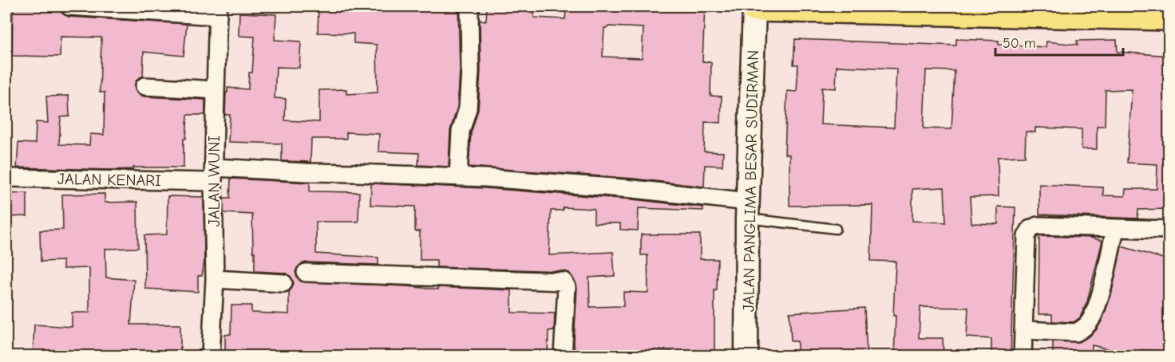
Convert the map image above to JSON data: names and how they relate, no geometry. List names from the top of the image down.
{
  "streets": {
    "main road": ["JALAN PANGLIMA BESAR SUDIRMAN"],
    "street": ["JALAN KENARI", "JALAN WUNI"]
  },
  "crossings": [
    ["JALAN KENARI", "JALAN WUNI"],
    ["JALAN KENARI", "JALAN PANGLIMA BESAR SUDIRMAN"]
  ],
  "scale_bar": "50 m"
}
